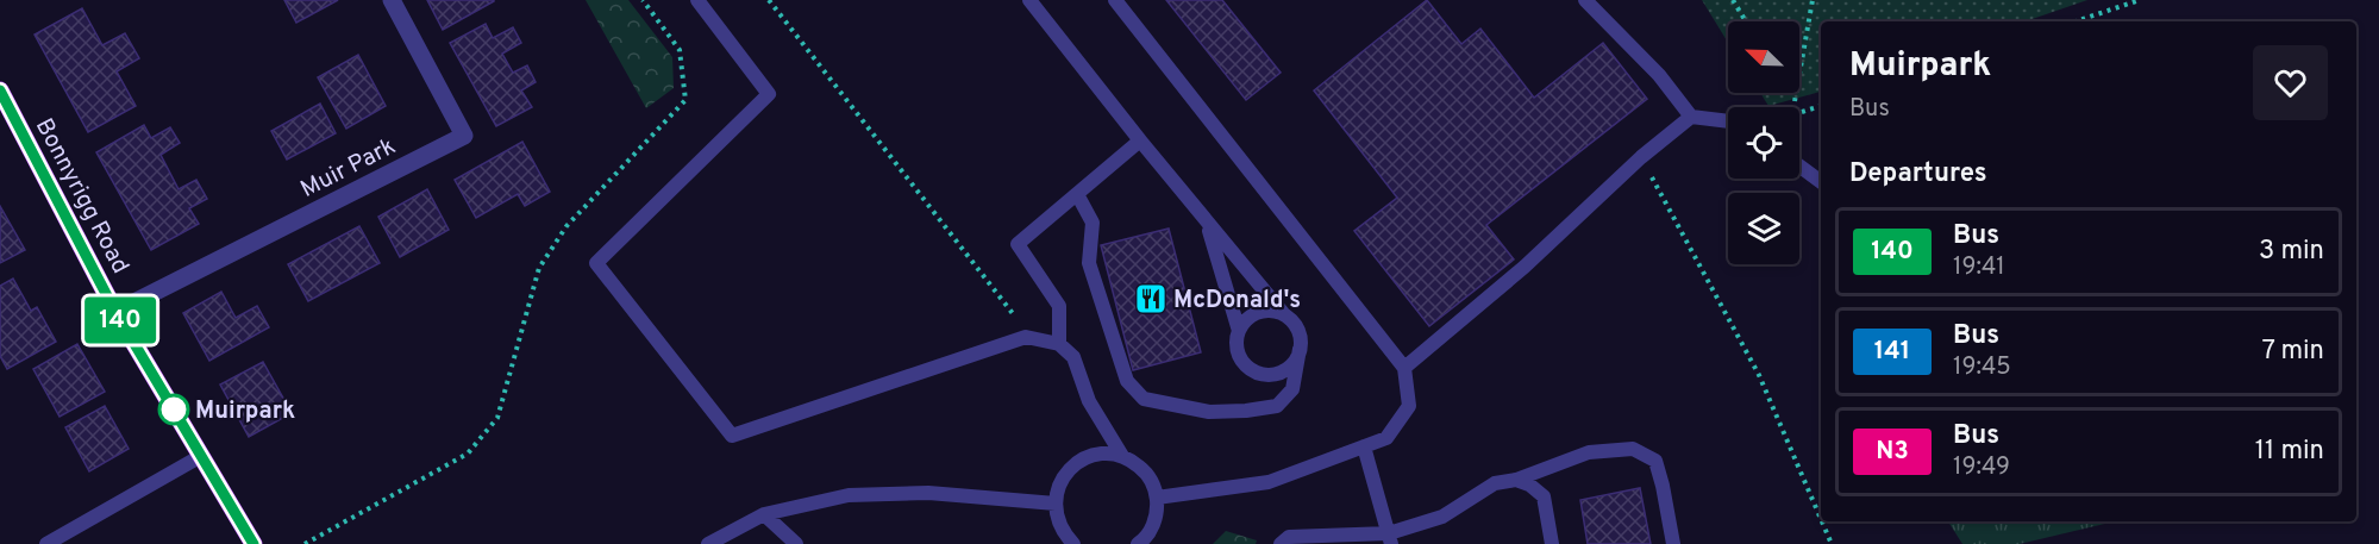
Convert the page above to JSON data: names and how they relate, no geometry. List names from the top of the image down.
{
  "streets": {
    "main road": ["Bonnyrigg Road"],
    "street": ["Muir Park"]
  },
  "crossings": [
    ["Muir Park", "Bonnyrigg Road"]
  ],
  "places": {
    "restaurant": ["McDonald's"],
    "other": ["Muirpark"]
  },
  "lines": ["bus line 140"],
  "north": "top left",
  "page": {
    "on_map": "140",
    "heading": [
      ["Muirpark", "Bus"],
      "Departures"
    ],
    "list": [
      {
        "mark": "140",
        "name": "Bus",
        "note": "19:41",
        "value": "3 min"
      },
      {
        "mark": "141",
        "name": "Bus",
        "note": "19:45",
        "value": "7 min"
      },
      {
        "mark": "N3",
        "name": "Bus",
        "note": "19:49",
        "value": "11 min"
      }
    ]
  }
}
